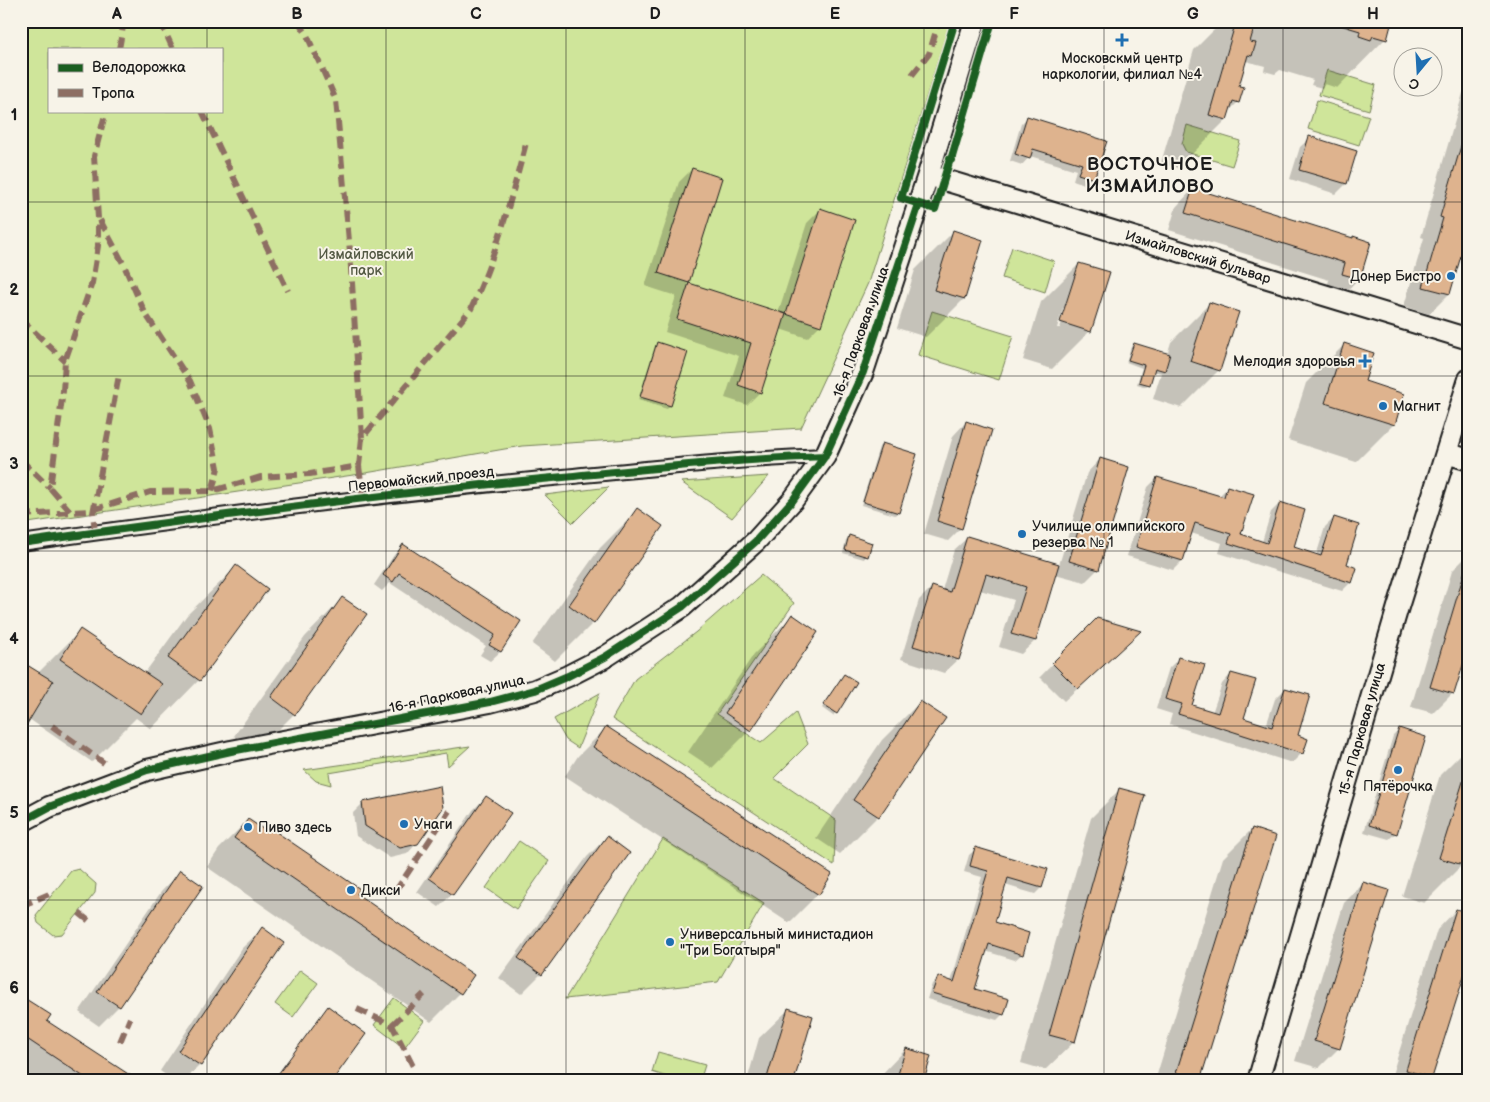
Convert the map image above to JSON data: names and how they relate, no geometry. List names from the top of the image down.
{
  "streets": {
    "main road": ["Измайловский бульвар", "16-я Парковая улица", "15-я Парковая улица"],
    "street": ["Первомайский проезд"]
  },
  "crossings": [
    ["Измайловский бульвар", "16-я Парковая улица"],
    ["16-я Парковая улица", "Первомайский проезд"]
  ],
  "districts": ["ВОСТОЧНОЕ ИЗМАЙЛОВО"],
  "parks": ["Измайловский парк"],
  "places": {
    "health": ["Московскмй центр наркологии, филиал №4", "Мелодия здоровья"],
    "other": [
      "Донер Бистро",
      "Магнит",
      "Училище олимпийского резерва № 1",
      "Пятёрочка",
      "Унаги",
      "Пиво здесь",
      "Дикси",
      "Универсальный министадион \"Три Богатыря\""
    ]
  },
  "legend": ["Велодорожка", "Тропа"],
  "north": "bottom",
  "grid": {
    "columns": [
      "A",
      "B",
      "C",
      "D",
      "E",
      "F",
      "G",
      "H"
    ],
    "rows": [
      "1",
      "2",
      "3",
      "4",
      "5",
      "6"
    ]
  }
}
